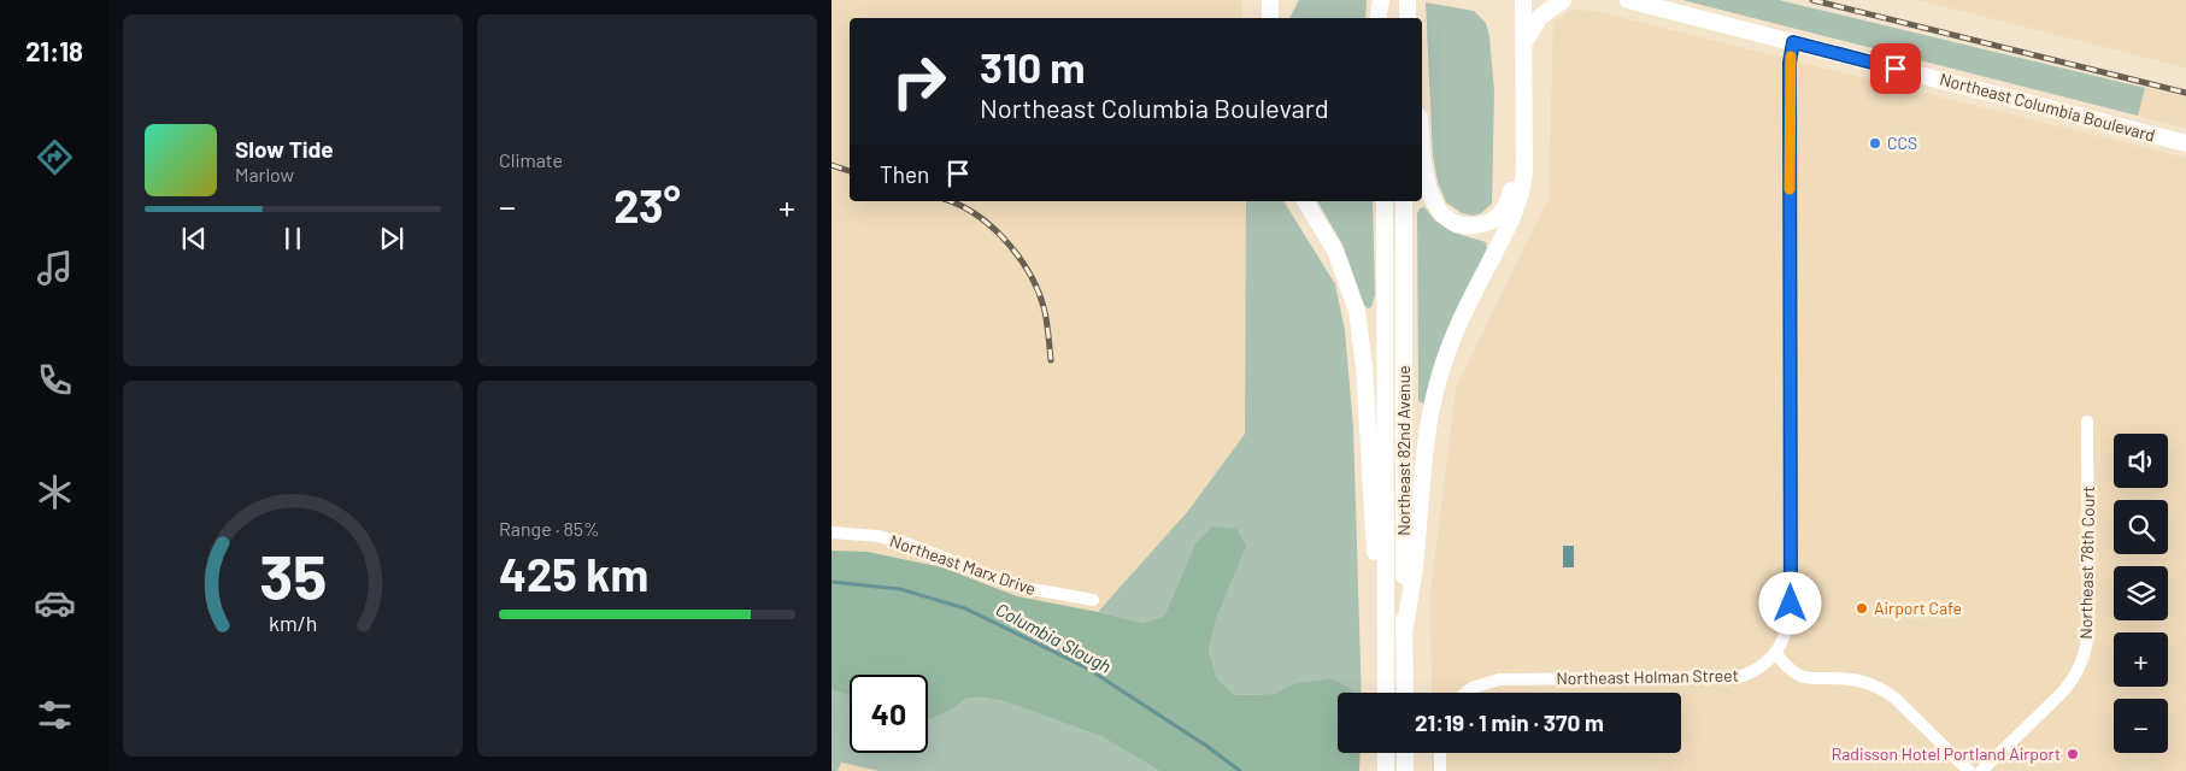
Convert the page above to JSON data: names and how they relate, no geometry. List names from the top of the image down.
{
  "streets": {
    "main road": ["Northeast Columbia Boulevard", "Northeast 82nd Avenue"],
    "street": ["Northeast 78th Court", "Northeast Marx Drive", "Northeast Holman Street"]
  },
  "water": ["Columbia Slough"],
  "places": ["CCS", "Airport Cafe", "Radisson Hotel Portland Airport"],
  "page": {
    "tabs": "21:18",
    "tile": [
      "Climate",
      ["Range · 85%", "425 km"]
    ],
    "turn": ["310 m", "Northeast Columbia Boulevard"],
    "song": ["Slow Tide", "Marlow"],
    "then": "Then",
    "heat": ["−", "23°", "+"],
    "map_buttons": ["+", "−"],
    "limit": "40",
    "trip": "21:19 · 1 min · 370 m",
    "gauge": ["35", "km/h"]
  }
}
